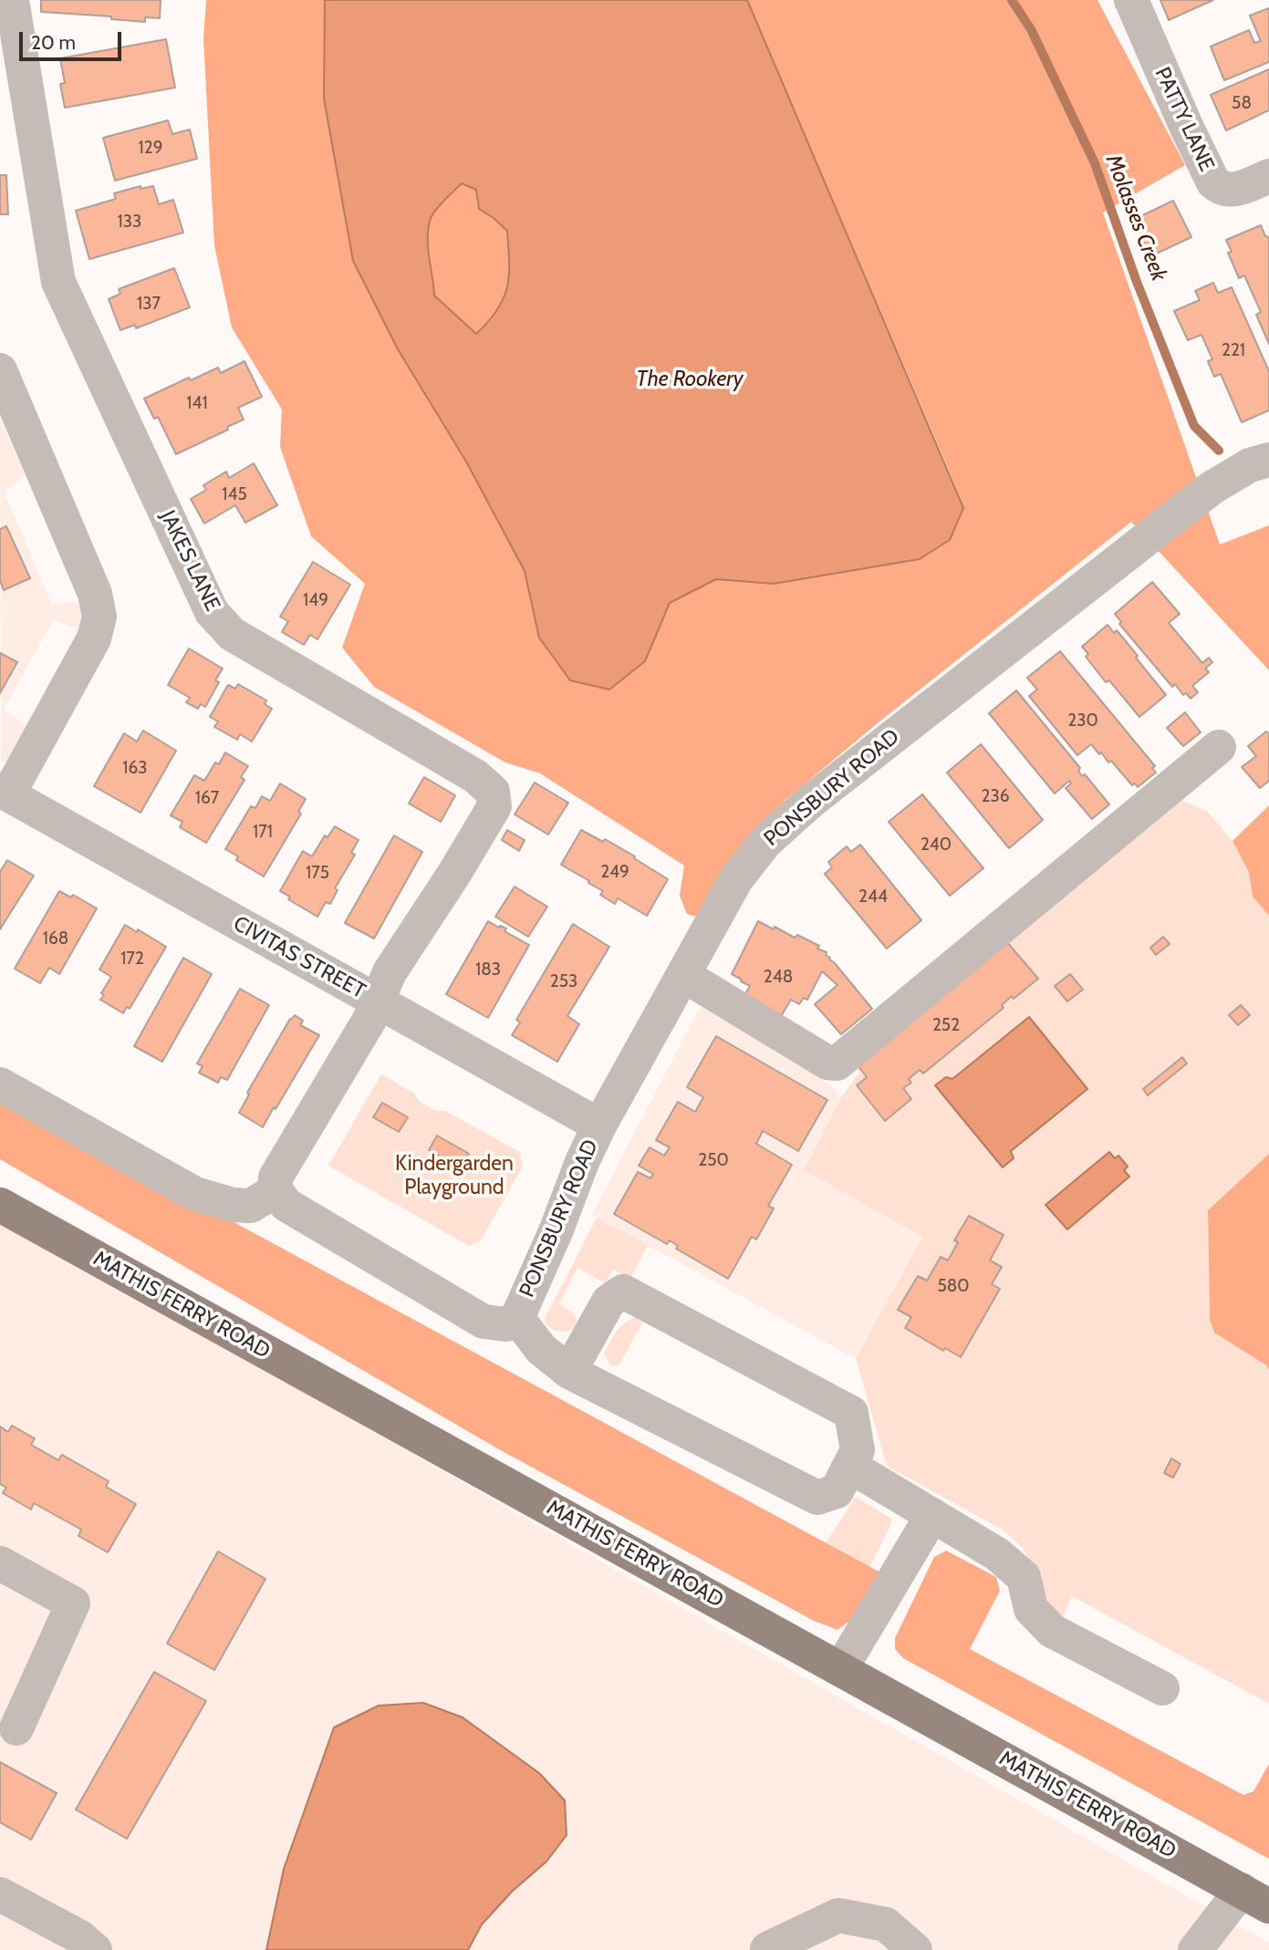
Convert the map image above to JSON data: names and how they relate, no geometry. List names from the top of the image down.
{
  "streets": {
    "main road": ["MATHIS FERRY ROAD"],
    "street": [
      "PATTY LANE",
      "JAKES LANE",
      "PONSBURY ROAD",
      "CIVITAS STREET"
    ]
  },
  "crossings": [
    ["JAKES LANE", "CIVITAS STREET"],
    ["PONSBURY ROAD", "CIVITAS STREET"]
  ],
  "water": ["Molasses Creek", "The Rookery"],
  "parks": ["Kindergarden Playground"],
  "house_numbers": [
    "58",
    "129",
    "133",
    "137",
    "221",
    "141",
    "145",
    "149",
    "230",
    "163",
    "236",
    "167",
    "171",
    "240",
    "249",
    "175",
    "244",
    "168",
    "172",
    "183",
    "248",
    "253",
    "252",
    "250",
    "580"
  ],
  "scale_bar": "20 m"
}
